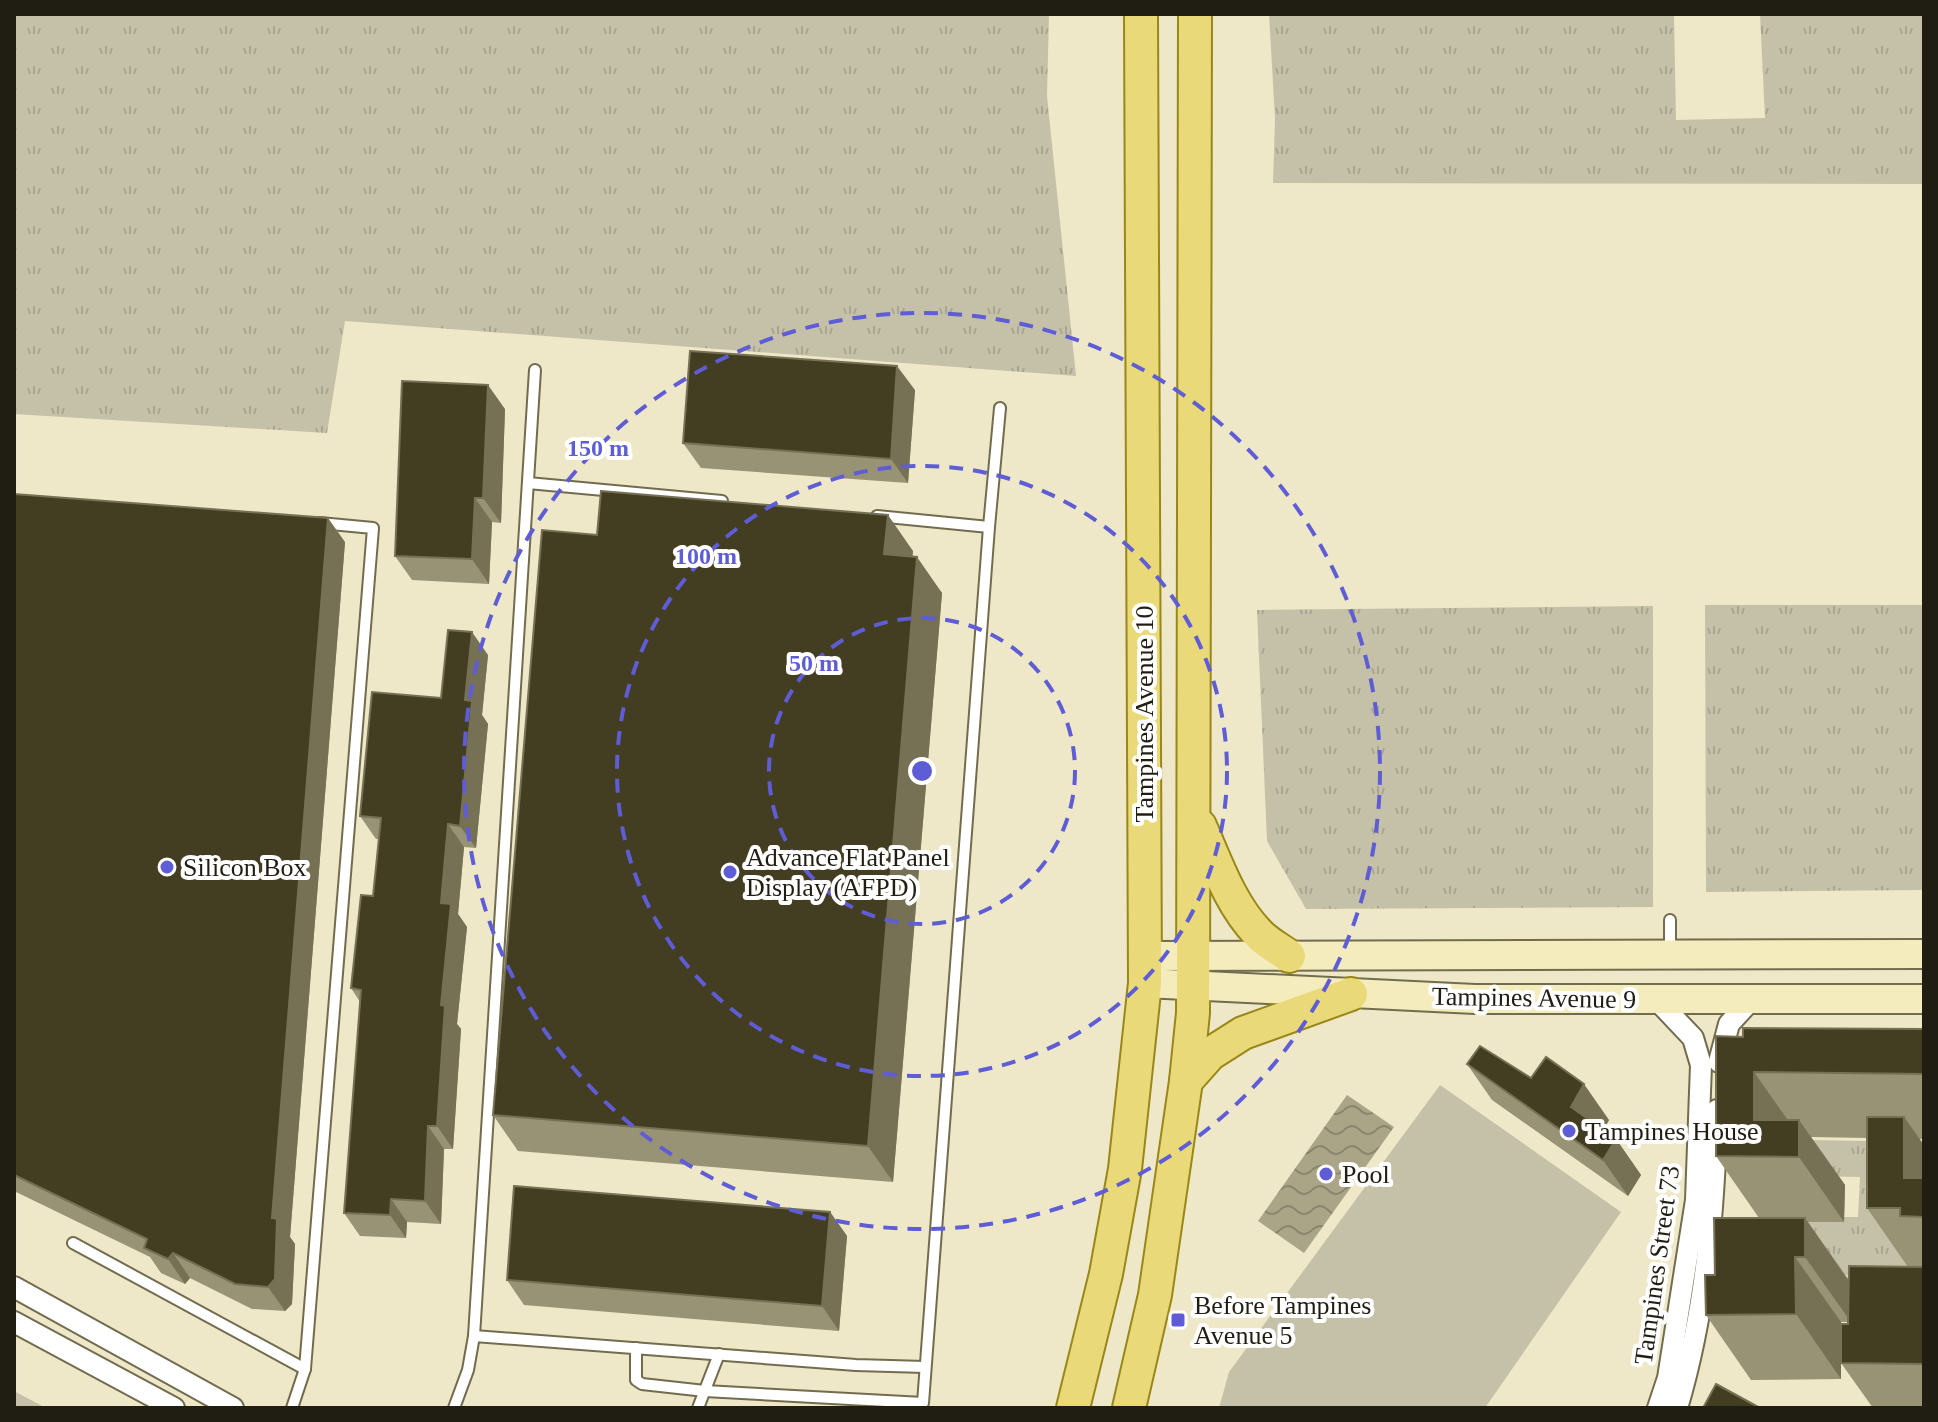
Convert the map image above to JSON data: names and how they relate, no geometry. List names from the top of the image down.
{
  "streets": {
    "main road": ["Tampines Avenue 10", "Tampines Avenue 9"],
    "street": ["Tampines Street 73"]
  },
  "crossings": [
    ["Tampines Avenue 10", "Tampines Avenue 9"],
    ["Tampines Avenue 9", "Tampines Street 73"]
  ],
  "places": {
    "other": [
      "Silicon Box",
      "Advance Flat Panel Display (AFPD)",
      "Tampines House",
      "Pool"
    ],
    "transit": ["Before Tampines Avenue 5"]
  },
  "rings": ["150 m", "100 m", "50 m"]
}
